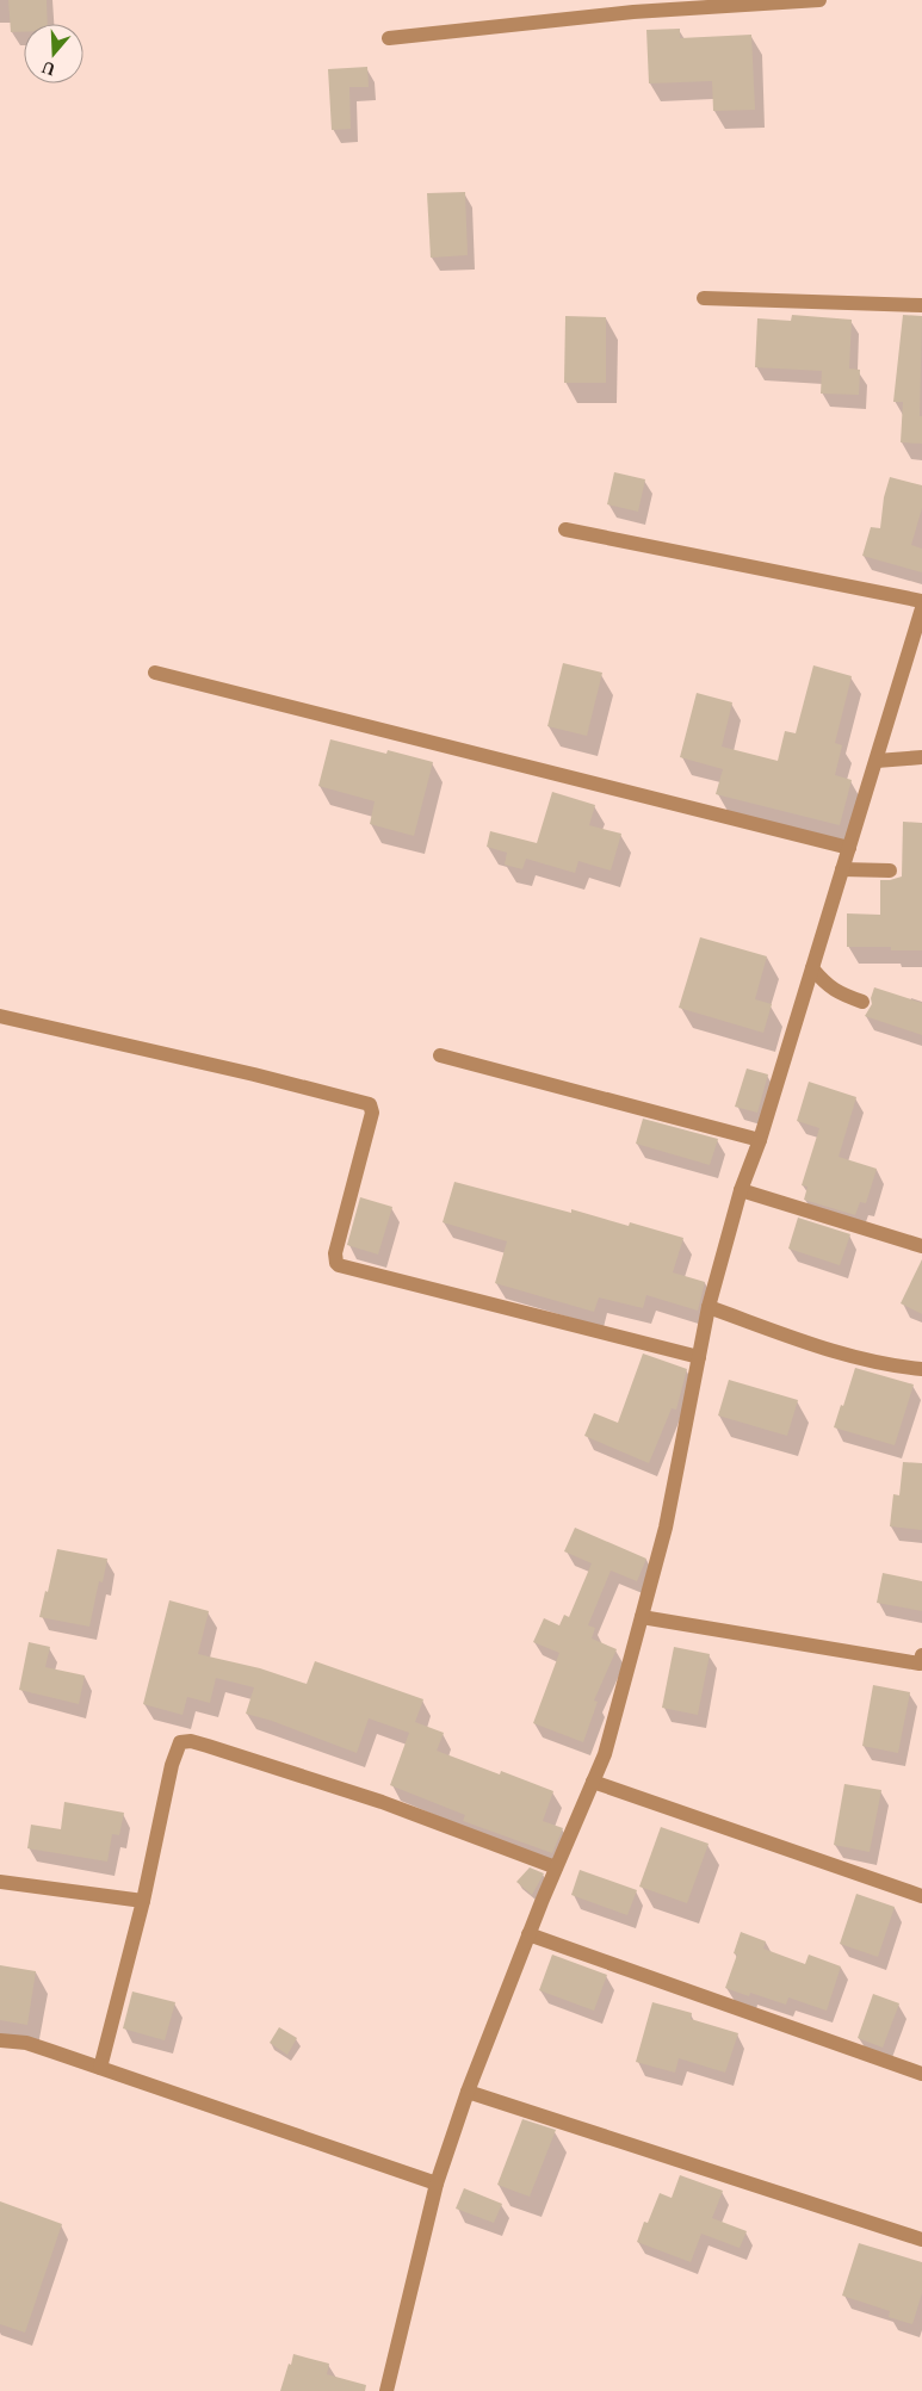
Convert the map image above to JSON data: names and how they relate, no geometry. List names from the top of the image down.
{
  "north": "bottom"
}
